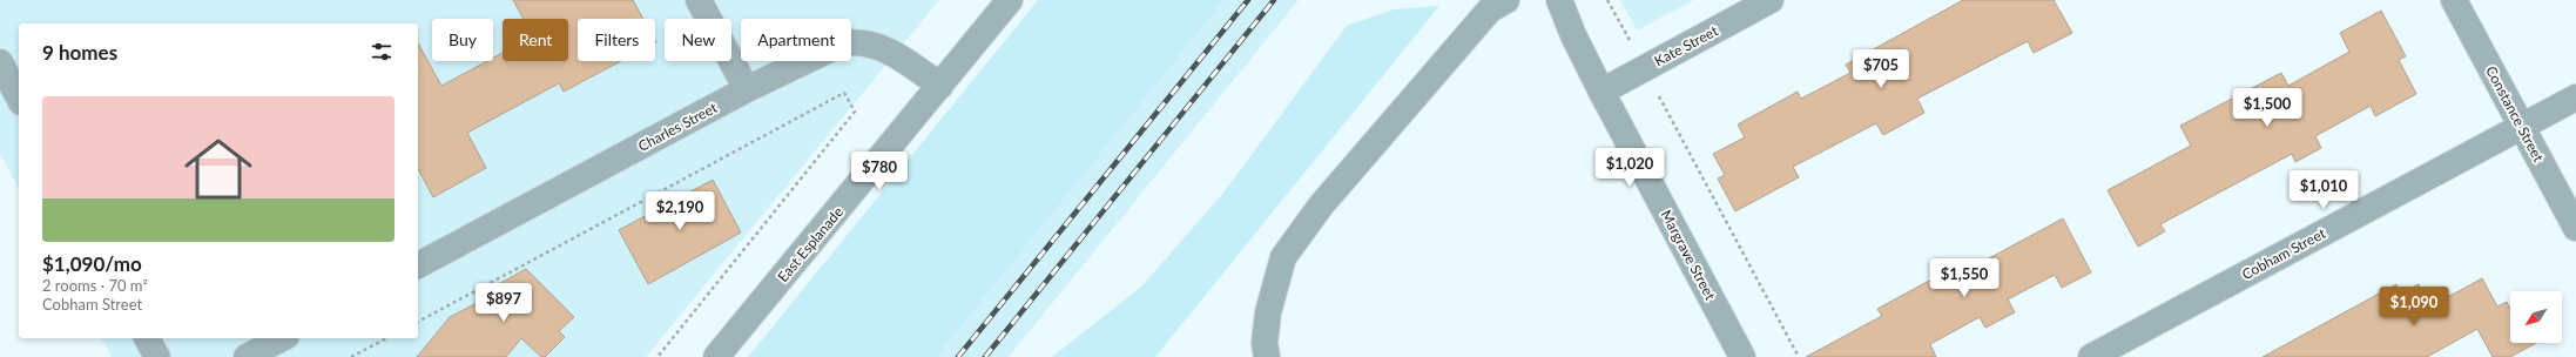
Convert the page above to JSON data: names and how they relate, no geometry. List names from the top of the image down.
{
  "streets": {
    "street": [
      "Kate Street",
      "Constance Street",
      "Charles Street",
      "East Esplanade",
      "Cobham Street",
      "Margrave Street"
    ]
  },
  "crossings": [
    ["Kate Street", "Margrave Street"],
    ["Constance Street", "Cobham Street"],
    ["Charles Street", "East Esplanade"]
  ],
  "north": "bottom left",
  "page": {
    "chip": [
      "Buy",
      "Rent",
      "Filters",
      "New",
      "Apartment"
    ],
    "heading": "9 homes",
    "price": [
      "$705",
      "$1,500",
      "$1,020",
      "$780",
      "$1,010",
      "$2,190",
      "$1,550",
      "$897",
      "$1,090"
    ],
    "list": [
      {
        "name": "$1,090/mo",
        "note": "2 rooms · 70 m² · Cobham Street"
      }
    ]
  }
}
